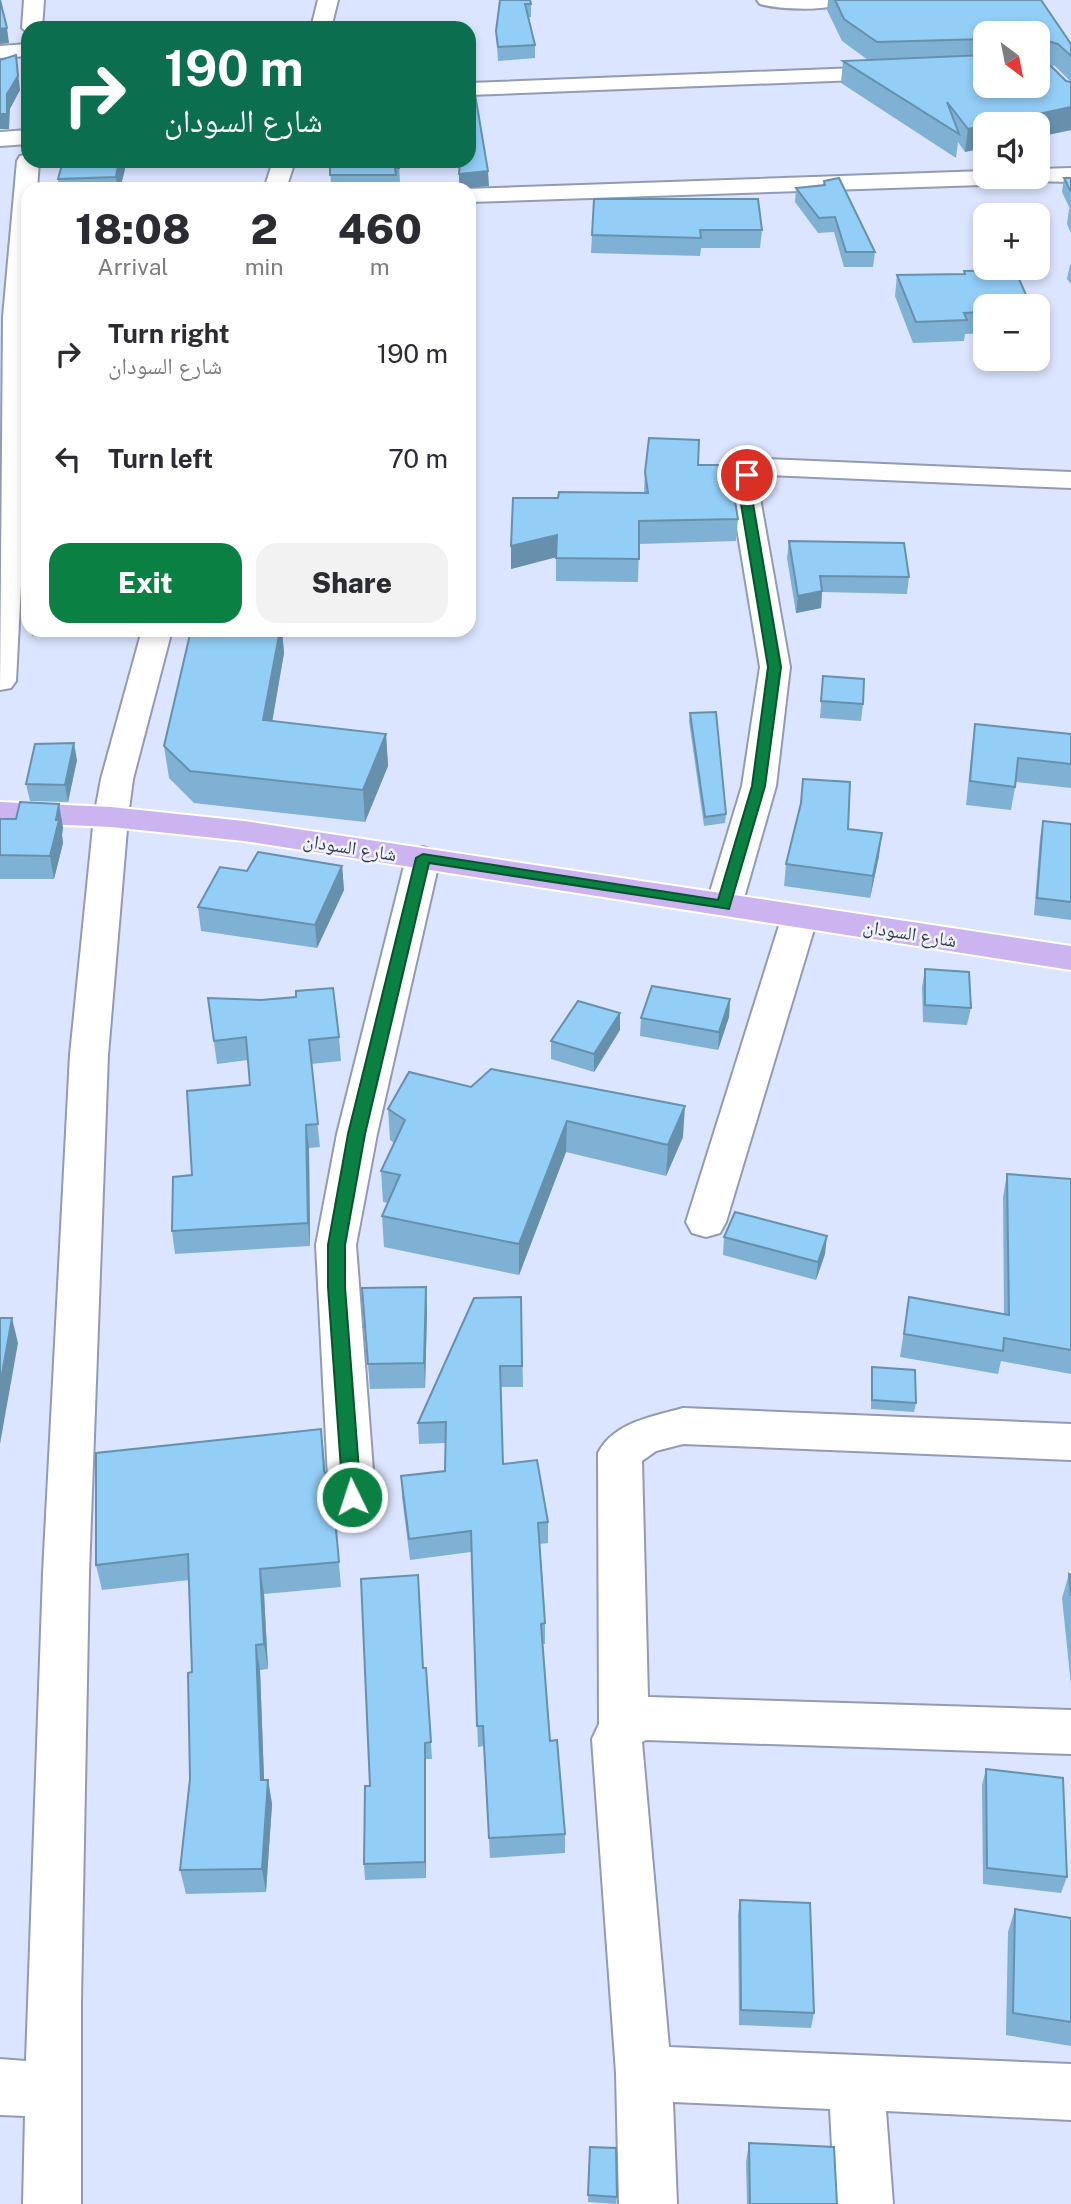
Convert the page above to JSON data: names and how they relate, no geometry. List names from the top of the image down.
{
  "streets": {
    "main road": ["شارع السودان"]
  },
  "north": "bottom right",
  "page": {
    "map_buttons": ["+", "−"],
    "turn": ["190 m", "شارع السودان"],
    "eta": [
      "18:08",
      "Arrival",
      "2",
      "min",
      "460",
      "m"
    ],
    "list": [
      {
        "name": "Turn right",
        "note": "شارع السودان",
        "value": "190 m"
      },
      {
        "name": "Turn left",
        "value": "70 m"
      }
    ],
    "buttons": ["Exit", "Share"]
  }
}
